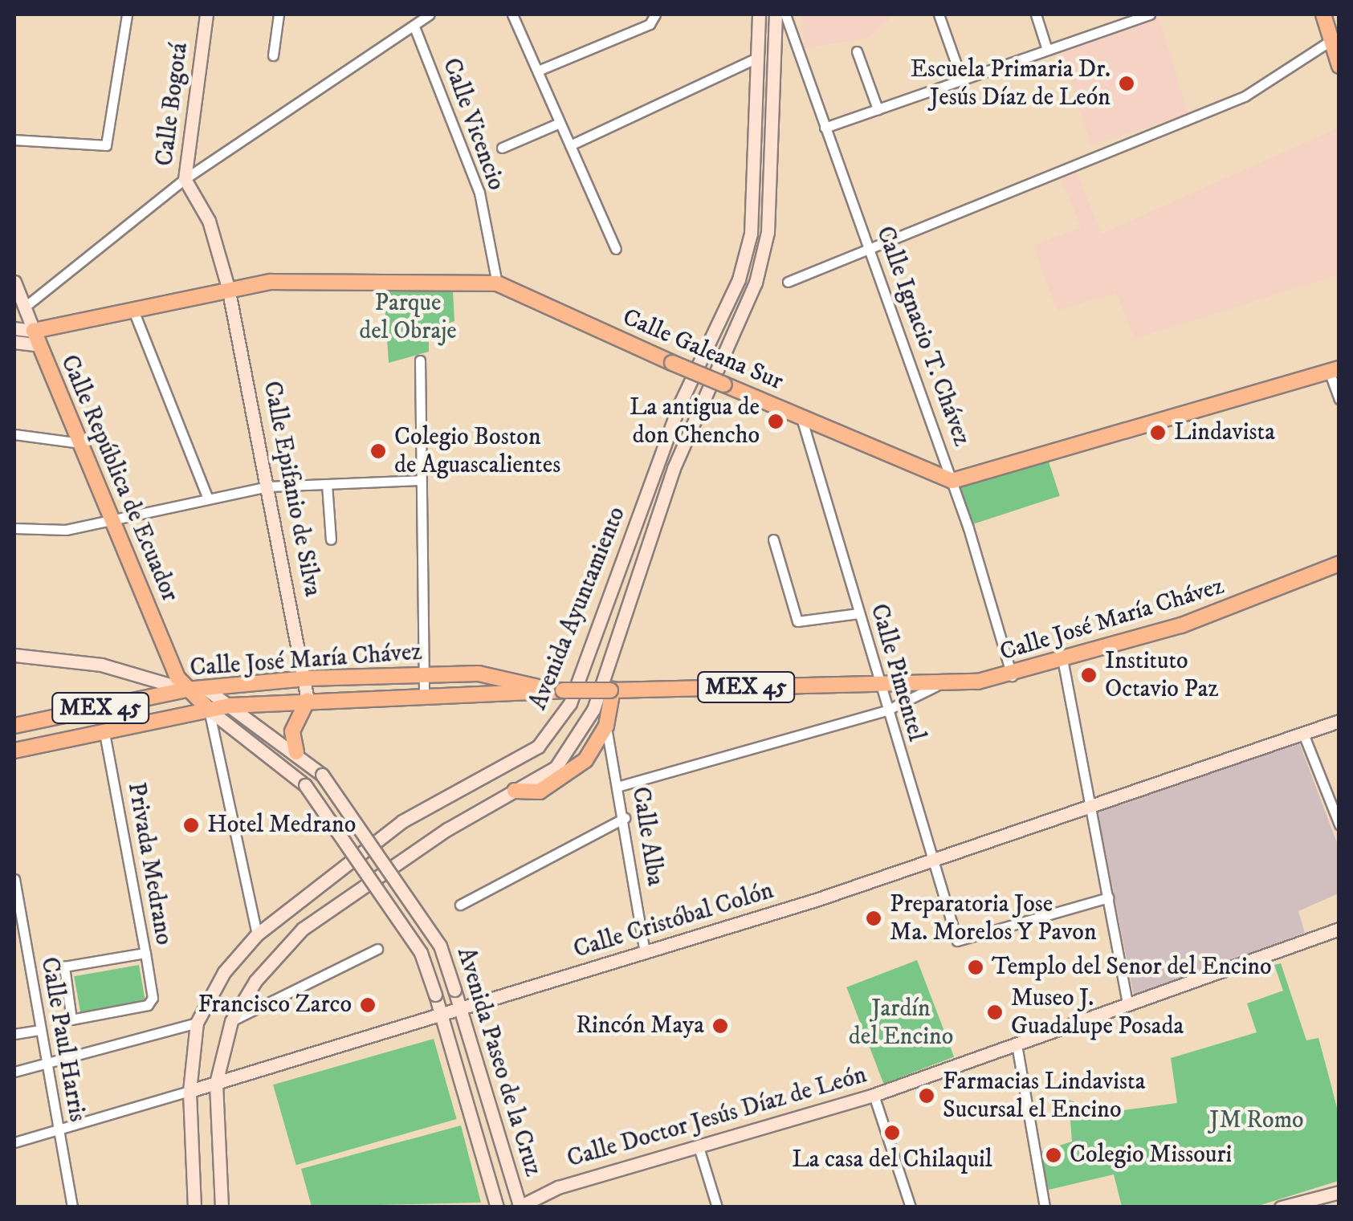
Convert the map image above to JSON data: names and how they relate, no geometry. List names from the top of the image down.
{
  "streets": {
    "main road": [
      "Calle Bogotá",
      "Calle Galeana Sur",
      "Calle República de Ecuador",
      "Calle Epifanio de Silva",
      "Avenida Ayuntamiento",
      "Calle José María Chávez",
      "MEX 45",
      "Calle Cristóbal Colón",
      "Avenida Paseo de la Cruz",
      "Calle Doctor Jesús Díaz de León"
    ],
    "street": [
      "Calle Vicencio",
      "Calle Ignacio T. Chávez",
      "Calle Pimentel",
      "Calle Alba",
      "Privada Medrano",
      "Calle Paul Harris"
    ]
  },
  "crossings": [
    ["Calle Bogotá", "Calle Galeana Sur"],
    ["Calle Bogotá", "Calle Epifanio de Silva"],
    ["Calle Vicencio", "Calle Galeana Sur"],
    ["Calle Ignacio T. Chávez", "Calle Galeana Sur"],
    ["Calle Ignacio T. Chávez", "Calle José María Chávez"],
    ["Calle Galeana Sur", "Calle República de Ecuador"],
    ["Calle Galeana Sur", "Calle Epifanio de Silva"],
    ["Calle Galeana Sur", "Calle Pimentel"],
    ["Calle República de Ecuador", "Calle José María Chávez"],
    ["Calle República de Ecuador", "Avenida Paseo de la Cruz"],
    ["Calle Epifanio de Silva", "Calle José María Chávez"],
    ["Avenida Ayuntamiento", "Calle Cristóbal Colón"],
    ["Calle José María Chávez", "Calle Pimentel"],
    ["Calle José María Chávez", "Privada Medrano"],
    ["Calle José María Chávez", "Avenida Paseo de la Cruz"],
    ["Calle Pimentel", "Calle Cristóbal Colón"],
    ["Calle Alba", "Calle Cristóbal Colón"],
    ["Calle Cristóbal Colón", "Calle Paul Harris"],
    ["Calle Cristóbal Colón", "Avenida Paseo de la Cruz"],
    ["Avenida Paseo de la Cruz", "Calle Doctor Jesús Díaz de León"]
  ],
  "parks": ["Parque del Obraje", "Jardín del Encino", "JM Romo"],
  "places": [
    "Escuela Primaria Dr. Jesús Díaz de León",
    "La antigua de don Chencho",
    "Lindavista",
    "Colegio Boston de Aguascalientes",
    "Instituto Octavio Paz",
    "Hotel Medrano",
    "Preparatoria Jose Ma. Morelos Y Pavon",
    "Templo del Senor del Encino",
    "Francisco Zarco",
    "Museo J. Guadalupe Posada",
    "Rincón Maya",
    "Farmacias Lindavista Sucursal el Encino",
    "La casa del Chilaquil",
    "Colegio Missouri"
  ]
}
